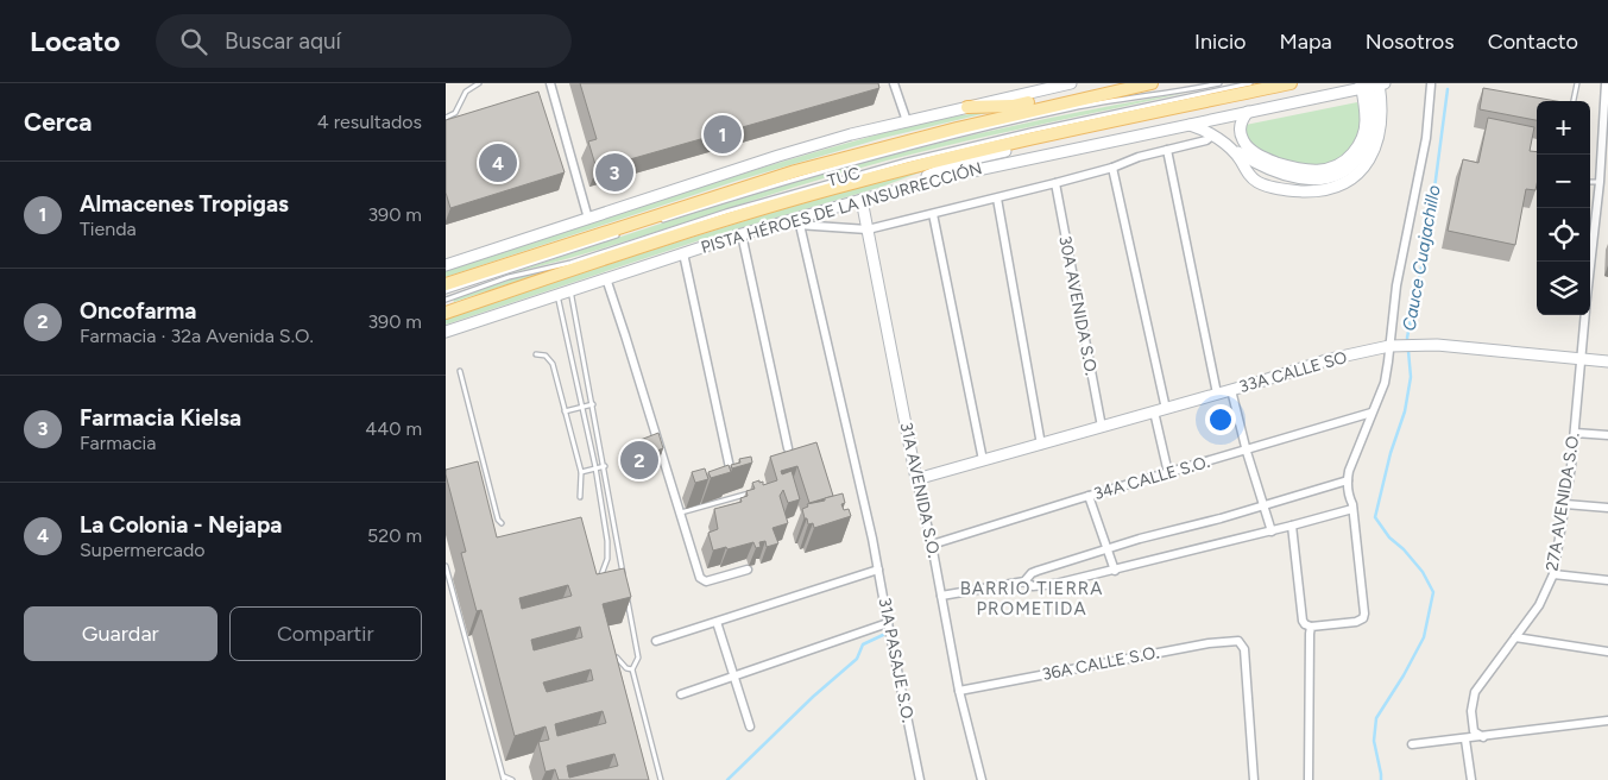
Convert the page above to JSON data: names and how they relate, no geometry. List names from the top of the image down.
{
  "streets": {
    "main road": ["PISTA HÉROES DE LA INSURRECCIÓN"],
    "street": [
      "30A AVENIDA S.O.",
      "33A CALLE SO",
      "34A CALLE S.O.",
      "31A AVENIDA S.O.",
      "27A AVENIDA S.O.",
      "31A PASAJE S.O.",
      "36A CALLE S.O."
    ],
    "lane": ["TUC"]
  },
  "crossings": [
    ["PISTA HÉROES DE LA INSURRECCIÓN", "31A AVENIDA S.O."],
    ["30A AVENIDA S.O.", "33A CALLE SO"],
    ["33A CALLE SO", "31A AVENIDA S.O."],
    ["33A CALLE SO", "27A AVENIDA S.O."],
    ["34A CALLE S.O.", "31A AVENIDA S.O."],
    ["31A AVENIDA S.O.", "36A CALLE S.O."]
  ],
  "districts": ["BARRIO TIERRA PROMETIDA"],
  "water": ["Cauce Cuajachillo"],
  "page": {
    "header": "Locato",
    "search": "Buscar aquí",
    "nav": [
      "Inicio",
      "Mapa",
      "Nosotros",
      "Contacto"
    ],
    "heading": ["Cerca", "4 resultados"],
    "map_buttons": ["+", "−"],
    "pins": [
      "1",
      "4",
      "3",
      "2"
    ],
    "list": [
      {
        "mark": "1",
        "name": "Almacenes Tropigas",
        "note": "Tienda",
        "value": "390 m"
      },
      {
        "mark": "2",
        "name": "Oncofarma",
        "note": "Farmacia · 32a Avenida S.O.",
        "value": "390 m"
      },
      {
        "mark": "3",
        "name": "Farmacia Kielsa",
        "note": "Farmacia",
        "value": "440 m"
      },
      {
        "mark": "4",
        "name": "La Colonia - Nejapa",
        "note": "Supermercado",
        "value": "520 m"
      }
    ],
    "buttons": ["Guardar", "Compartir"]
  }
}
